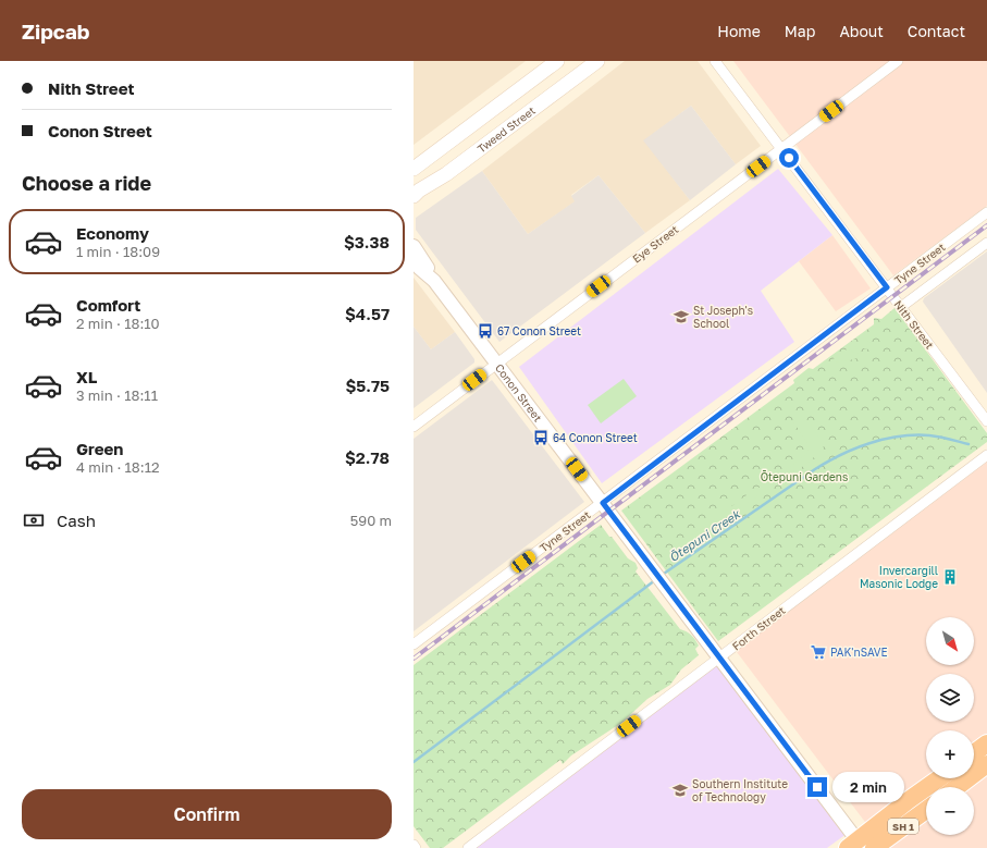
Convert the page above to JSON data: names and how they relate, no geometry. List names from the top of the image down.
{
  "streets": {
    "highway": ["SH 1"],
    "main road": ["Tweed Street"],
    "street": [
      "Eye Street",
      "Tyne Street",
      "Nith Street",
      "Conon Street",
      "Forth Street"
    ]
  },
  "crossings": [
    ["Eye Street", "Nith Street"],
    ["Eye Street", "Conon Street"],
    ["Tyne Street", "Nith Street"],
    ["Tyne Street", "Conon Street"],
    ["Conon Street", "Forth Street"],
    ["Conon Street", "SH 1"]
  ],
  "water": ["Ōtepuni Creek"],
  "parks": ["Ōtepuni Gardens"],
  "places": {
    "school or university": ["St Joseph's School", "Southern Institute of Technology"],
    "bus stop": ["67 Conon Street", "64 Conon Street"],
    "building": ["Invercargill Masonic Lodge"],
    "supermarket": ["PAK'nSAVE"]
  },
  "north": "bottom right",
  "page": {
    "header": "Zipcab",
    "nav": [
      "Home",
      "Map",
      "About",
      "Contact"
    ],
    "banner": ["Nith Street", "Conon Street"],
    "heading": "Choose a ride",
    "list": [
      {
        "name": "Economy",
        "note": "1 min · 18:09",
        "value": "$3.38"
      },
      {
        "name": "Comfort",
        "note": "2 min · 18:10",
        "value": "$4.57"
      },
      {
        "name": "XL",
        "note": "3 min · 18:11",
        "value": "$5.75"
      },
      {
        "name": "Green",
        "note": "4 min · 18:12",
        "value": "$2.78"
      }
    ],
    "pay": ["Cash", "590 m"],
    "map_buttons": ["+", "−"],
    "bubble": "2 min",
    "buttons": "Confirm"
  }
}
